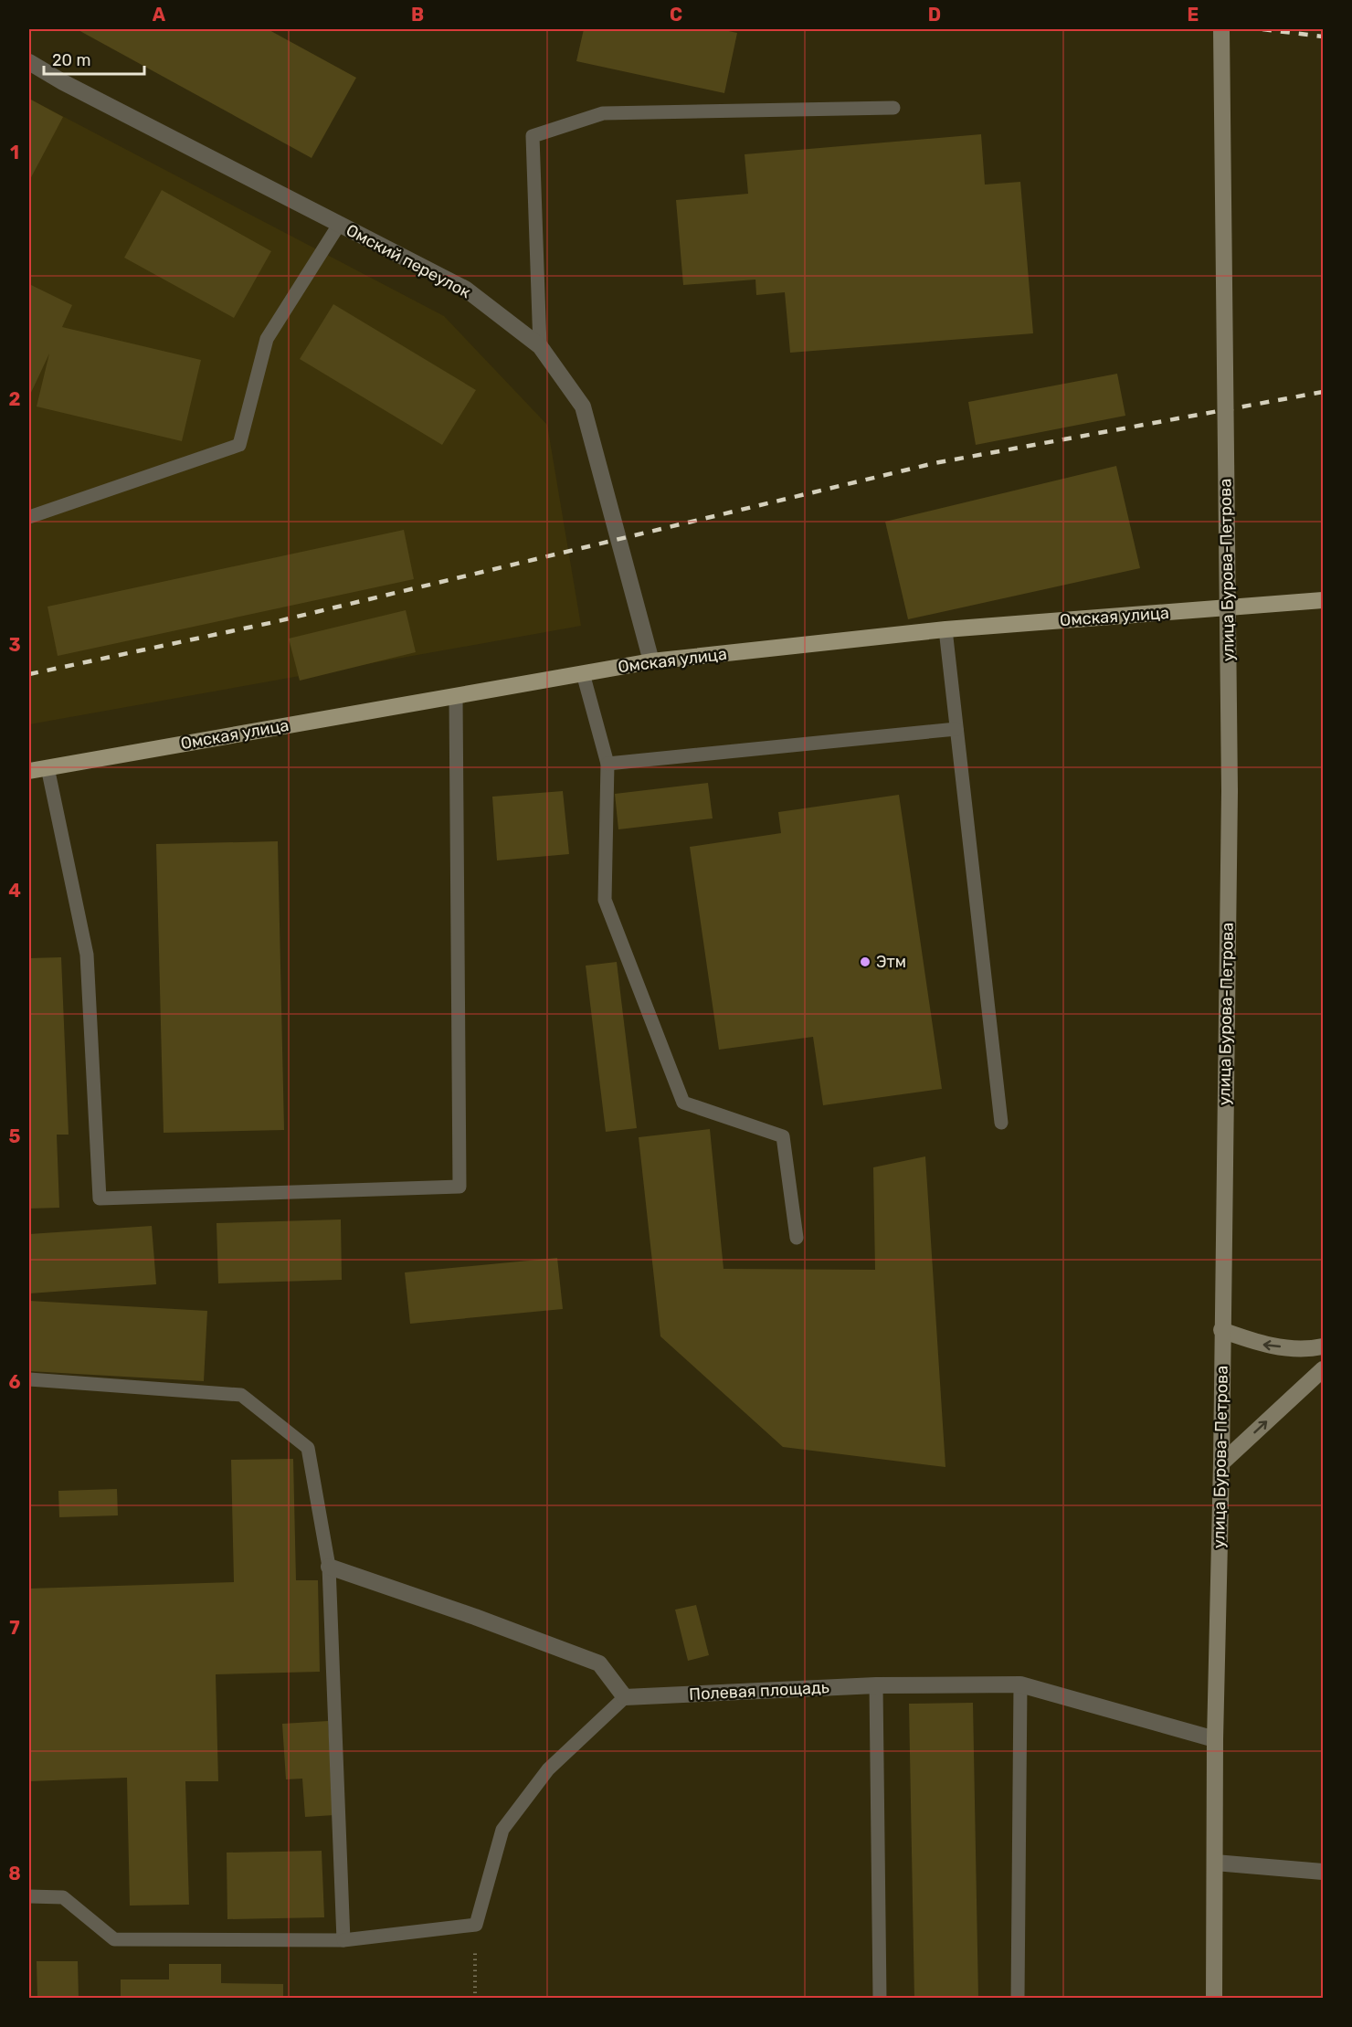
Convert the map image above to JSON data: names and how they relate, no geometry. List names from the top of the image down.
{
  "streets": {
    "main road": ["улица Бурова-Петрова", "Омская улица"],
    "street": ["Омский переулок", "Полевая площадь"]
  },
  "crossings": [
    ["Омский переулок", "Омская улица"],
    ["улица Бурова-Петрова", "Полевая площадь"]
  ],
  "places": ["Этм"],
  "scale_bar": "20 m",
  "grid": {
    "columns": [
      "A",
      "B",
      "C",
      "D",
      "E"
    ],
    "rows": [
      "1",
      "2",
      "3",
      "4",
      "5",
      "6",
      "7",
      "8"
    ]
  }
}
